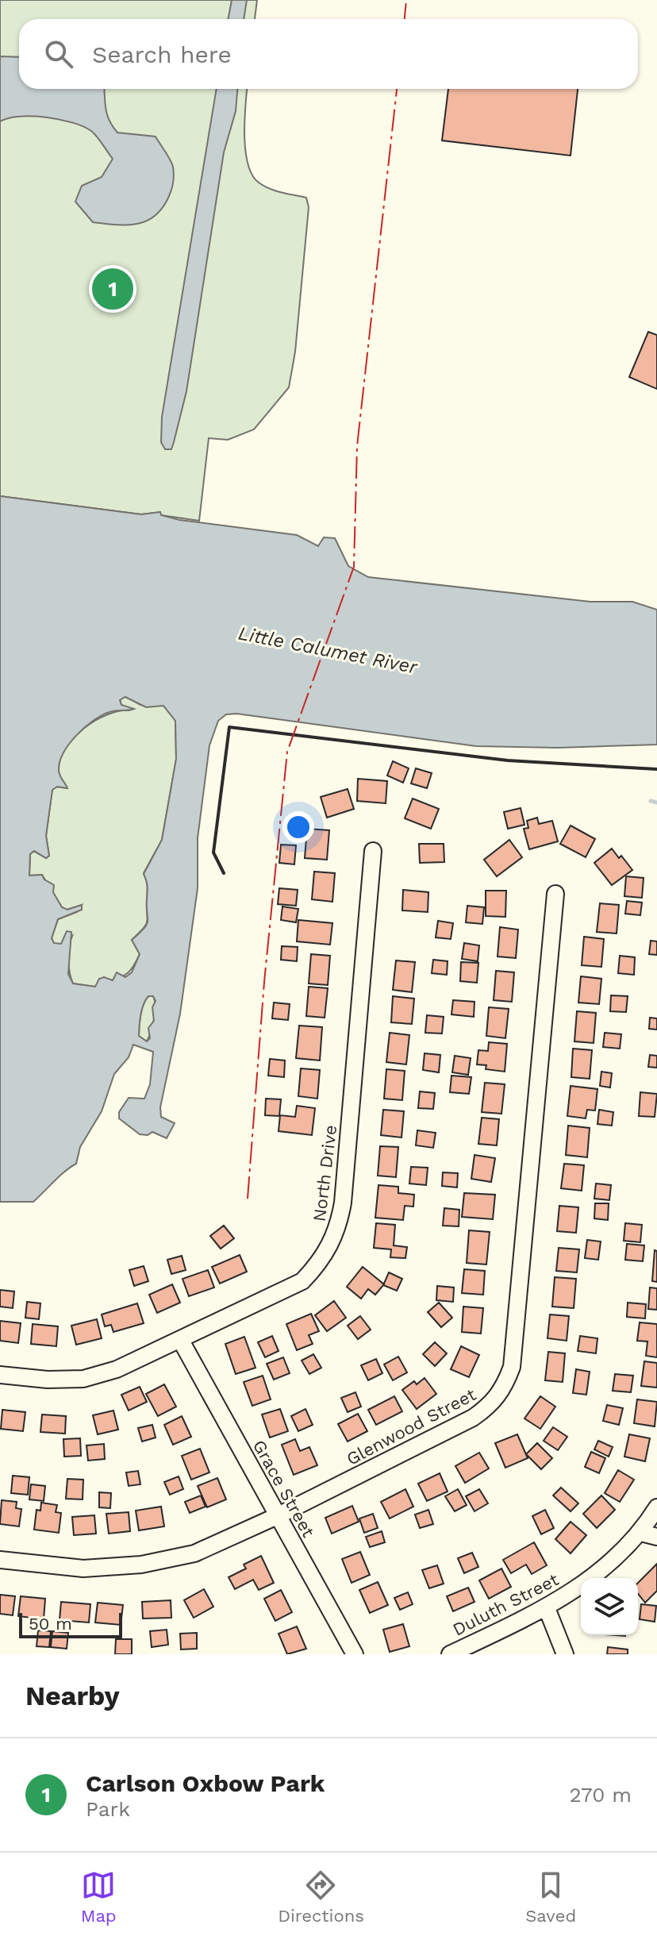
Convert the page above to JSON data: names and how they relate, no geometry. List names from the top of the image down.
{
  "streets": {
    "street": [
      "North Drive",
      "Glenwood Street",
      "Grace Street",
      "Duluth Street"
    ]
  },
  "crossings": [
    ["North Drive", "Grace Street"],
    ["Glenwood Street", "Grace Street"]
  ],
  "water": ["Little Calumet River"],
  "scale_bar": "50 m",
  "page": {
    "search": "Search here",
    "pins": "1",
    "scale": "50 m",
    "heading": "Nearby",
    "list": [
      {
        "mark": "1",
        "name": "Carlson Oxbow Park",
        "note": "Park",
        "value": "270 m"
      }
    ],
    "nav": ["Map", "Directions", "Saved"]
  }
}
